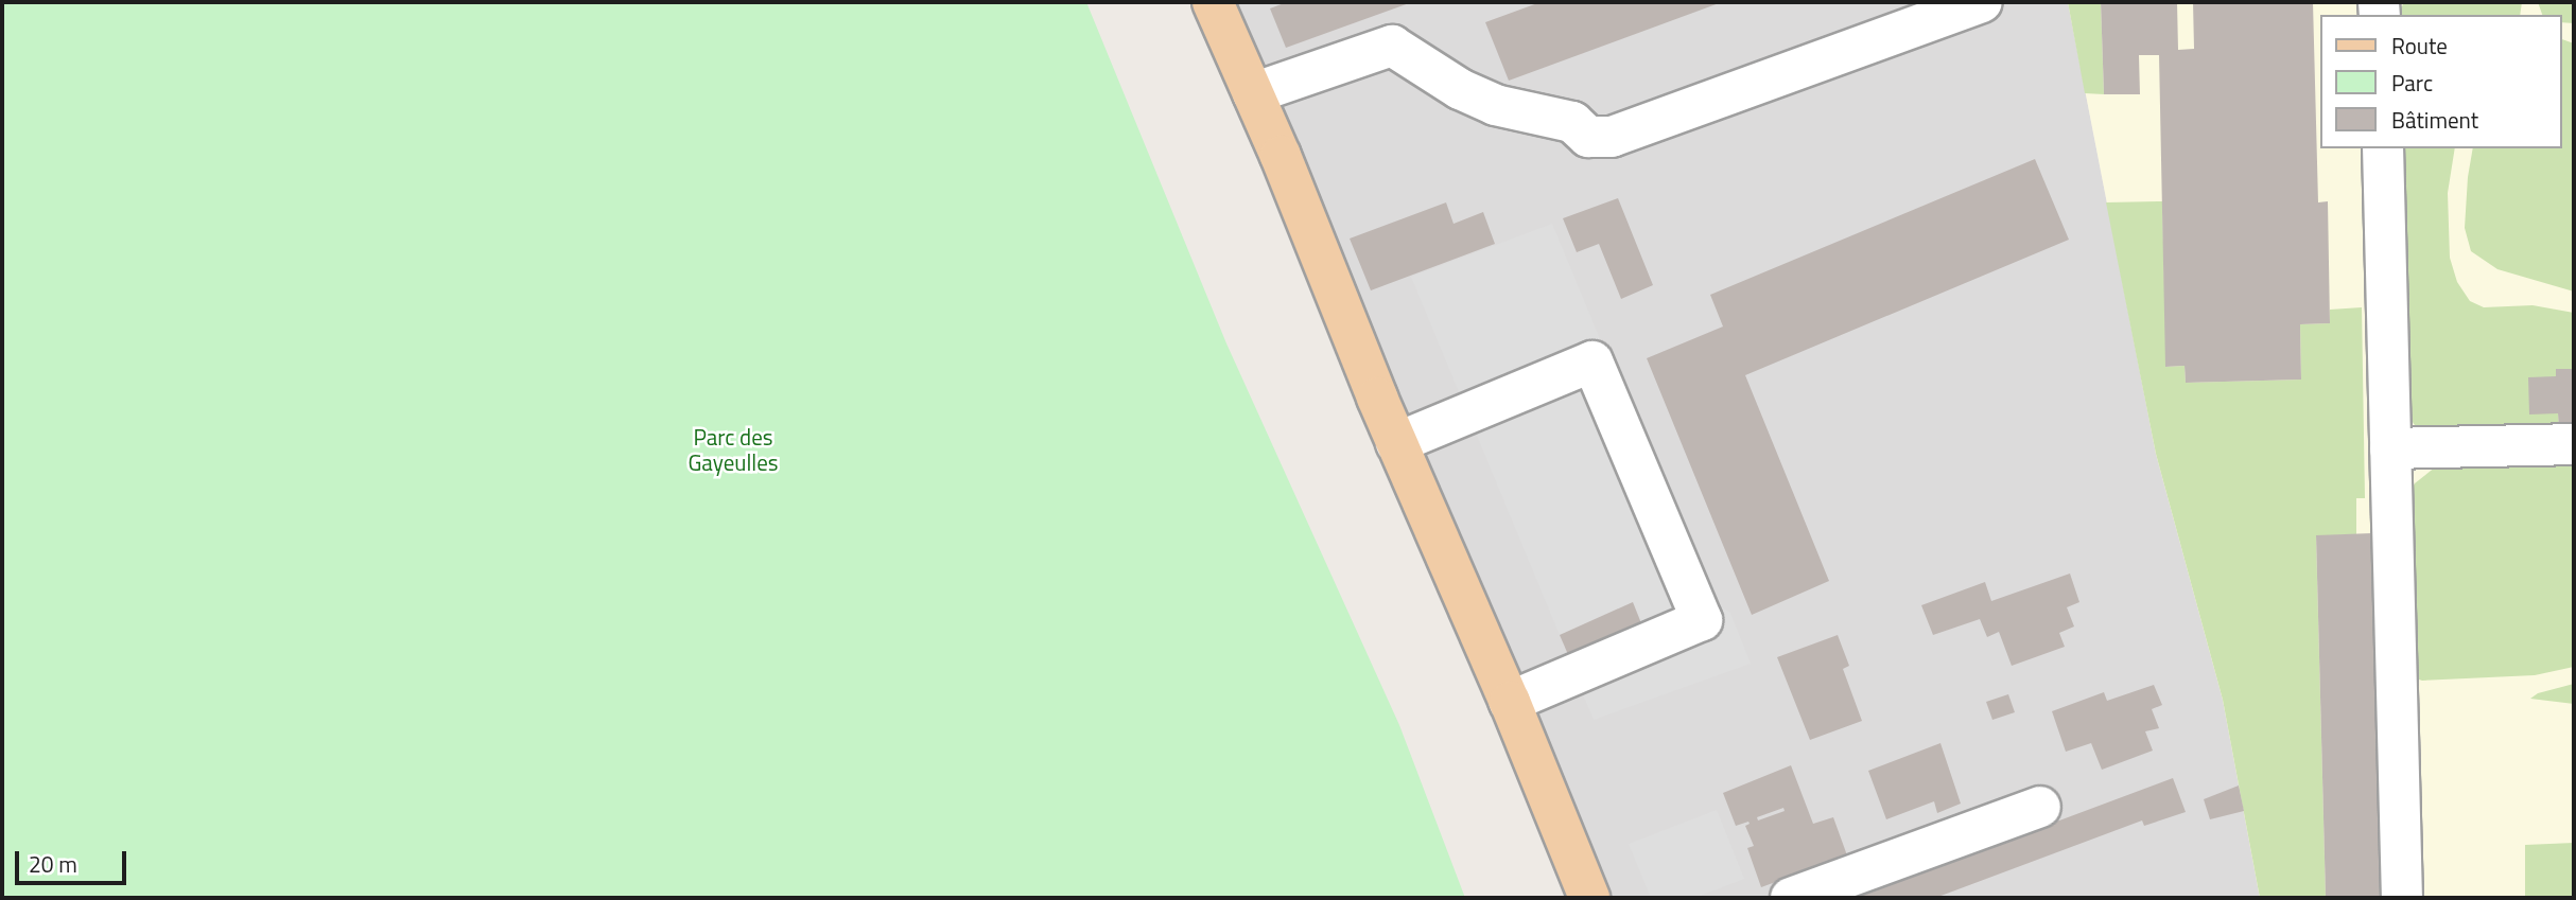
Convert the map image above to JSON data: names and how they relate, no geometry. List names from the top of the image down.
{
  "parks": ["Parc des Gayeulles"],
  "legend": ["Route", "Parc", "Bâtiment"],
  "scale_bar": "20 m"
}
